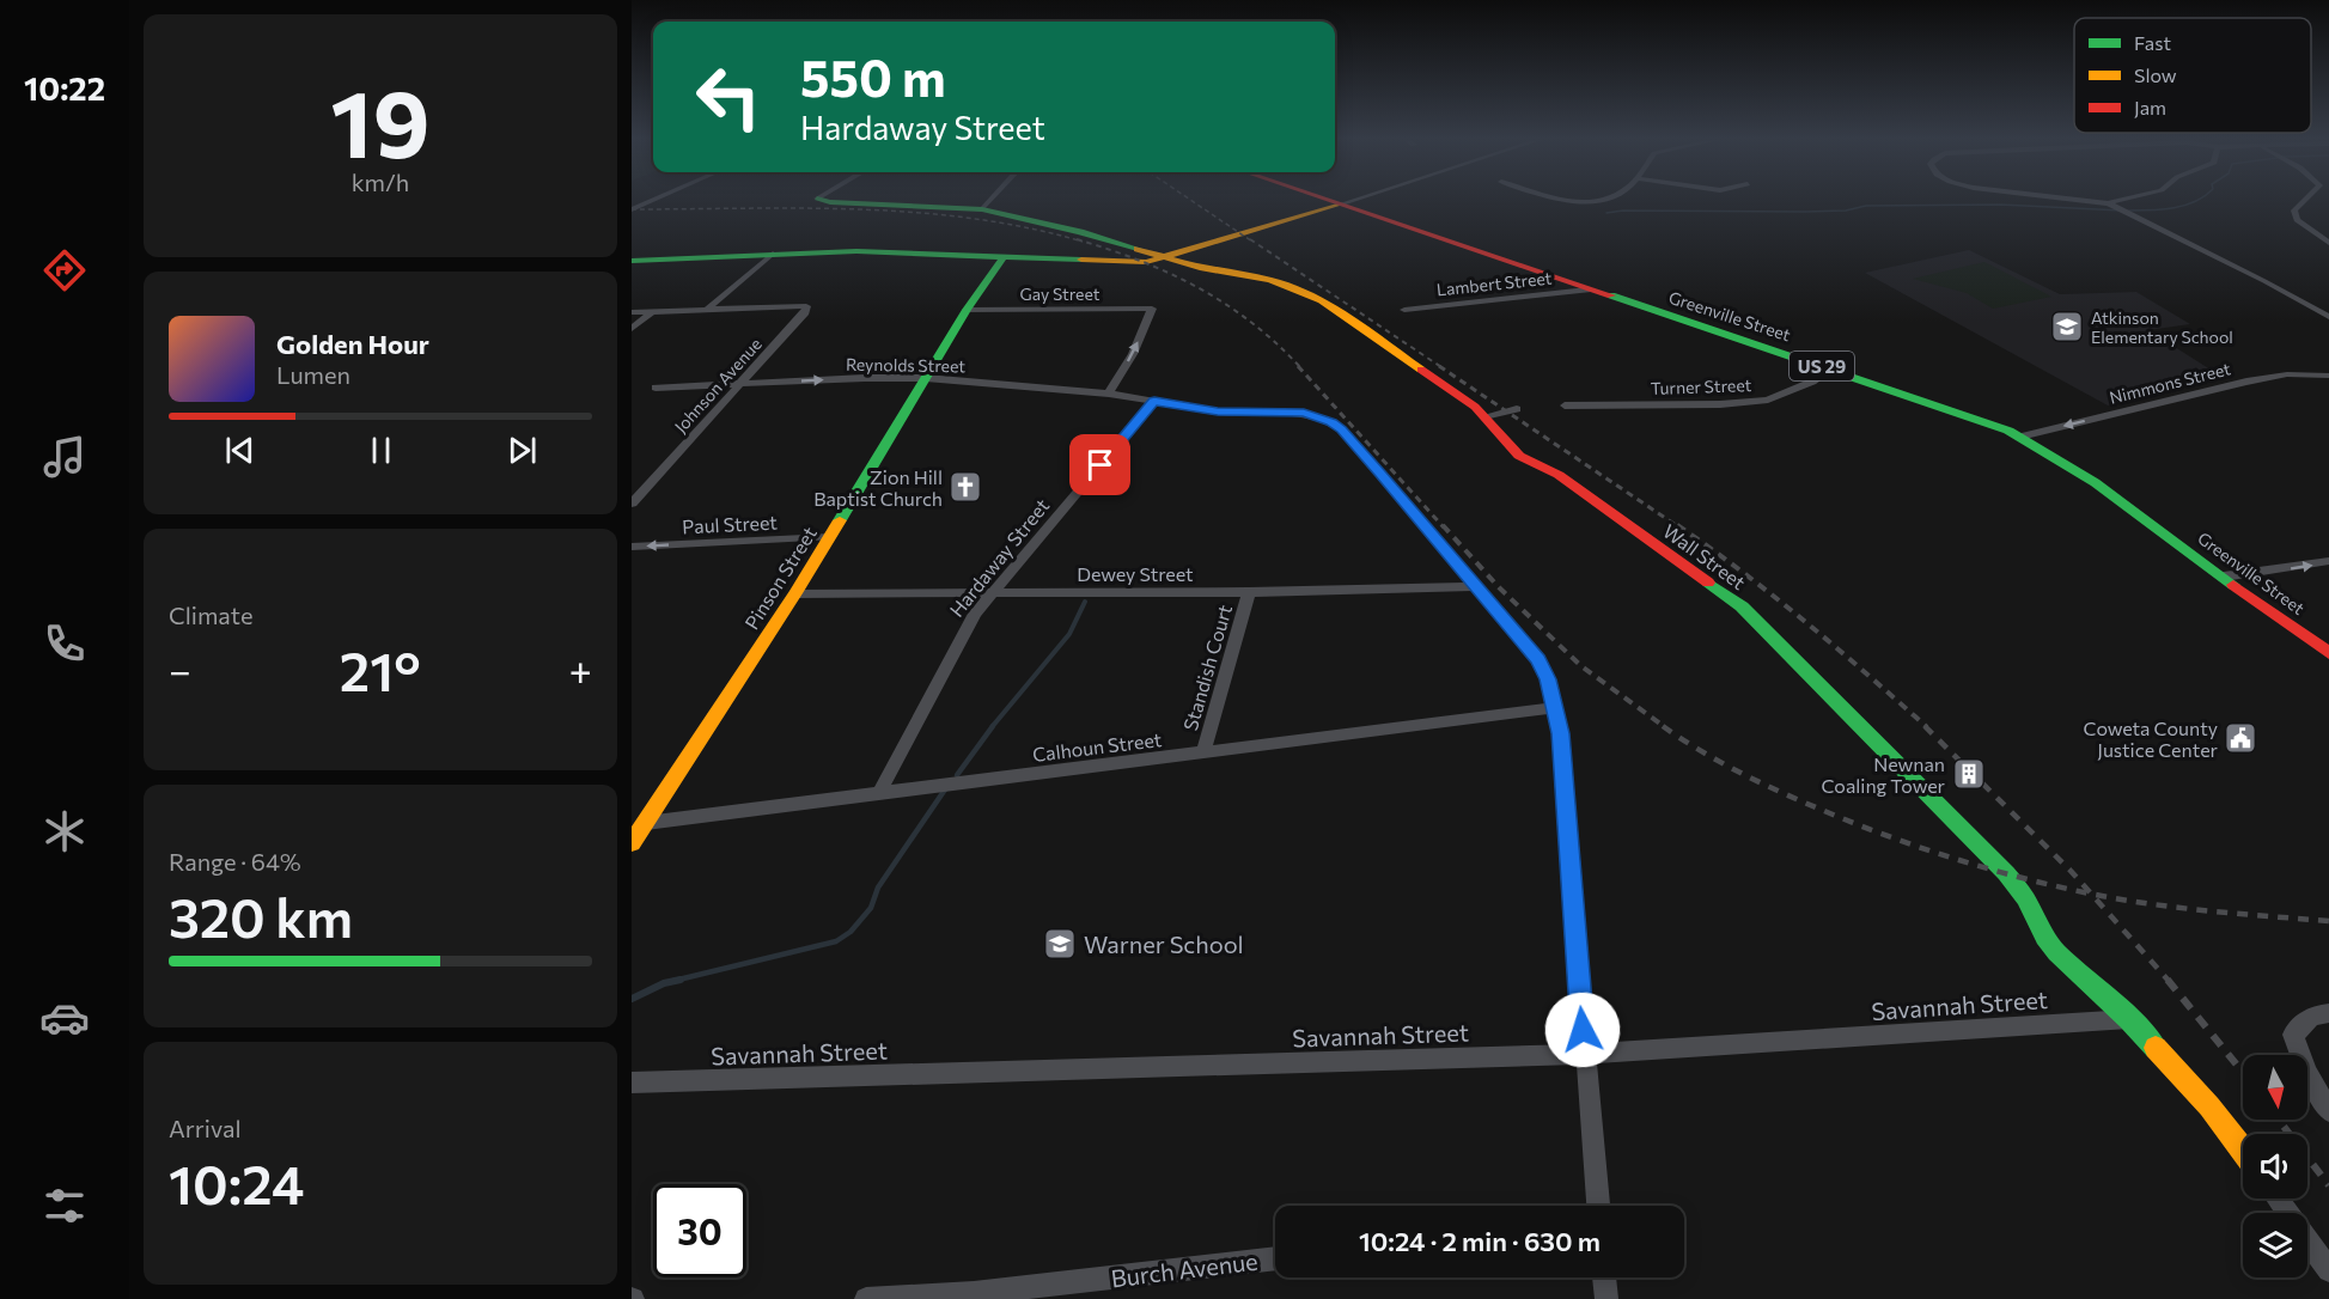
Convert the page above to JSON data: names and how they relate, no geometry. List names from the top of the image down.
{
  "streets": {
    "street": [
      "Lambert Street",
      "Gay Street",
      "Greenville Street",
      "Reynolds Street",
      "US 29",
      "Nimmons Street",
      "Johnson Avenue",
      "Turner Street",
      "Paul Street",
      "Wall Street",
      "Hardaway Street",
      "Dewey Street",
      "Pinson Street",
      "Standish Court",
      "Calhoun Street",
      "Savannah Street",
      "Burch Avenue"
    ]
  },
  "crossings": [
    ["Lambert Street", "Greenville Street"],
    ["Gay Street", "Reynolds Street"],
    ["Gay Street", "Pinson Street"],
    ["Greenville Street", "Nimmons Street"],
    ["Greenville Street", "Turner Street"],
    ["Reynolds Street", "Johnson Avenue"],
    ["Reynolds Street", "Hardaway Street"],
    ["Reynolds Street", "Dewey Street"],
    ["Reynolds Street", "Pinson Street"],
    ["Reynolds Street", "Calhoun Street"],
    ["Reynolds Street", "Savannah Street"],
    ["Paul Street", "Pinson Street"],
    ["Wall Street", "Savannah Street"],
    ["Hardaway Street", "Dewey Street"],
    ["Hardaway Street", "Calhoun Street"],
    ["Dewey Street", "Pinson Street"],
    ["Dewey Street", "Standish Court"],
    ["Pinson Street", "Calhoun Street"],
    ["Standish Court", "Calhoun Street"]
  ],
  "one_way": ["Nimmons Street", "Paul Street"],
  "places": {
    "school or university": ["Atkinson Elementary School", "Warner School"],
    "church": ["Zion Hill Baptist Church"],
    "public building": ["Coweta County Justice Center"],
    "building": ["Newnan Coaling Tower"]
  },
  "legend": ["Fast", "Slow", "Jam"],
  "north": "bottom",
  "page": {
    "tabs": "10:22",
    "tile": [
      ["19", "km/h"],
      "Climate",
      ["Range · 64%", "320 km"],
      ["Arrival", "10:24"]
    ],
    "turn": ["550 m", "Hardaway Street"],
    "song": ["Golden Hour", "Lumen"],
    "heat": ["−", "21°", "+"],
    "limit": "30",
    "trip": "10:24 · 2 min · 630 m"
  }
}
